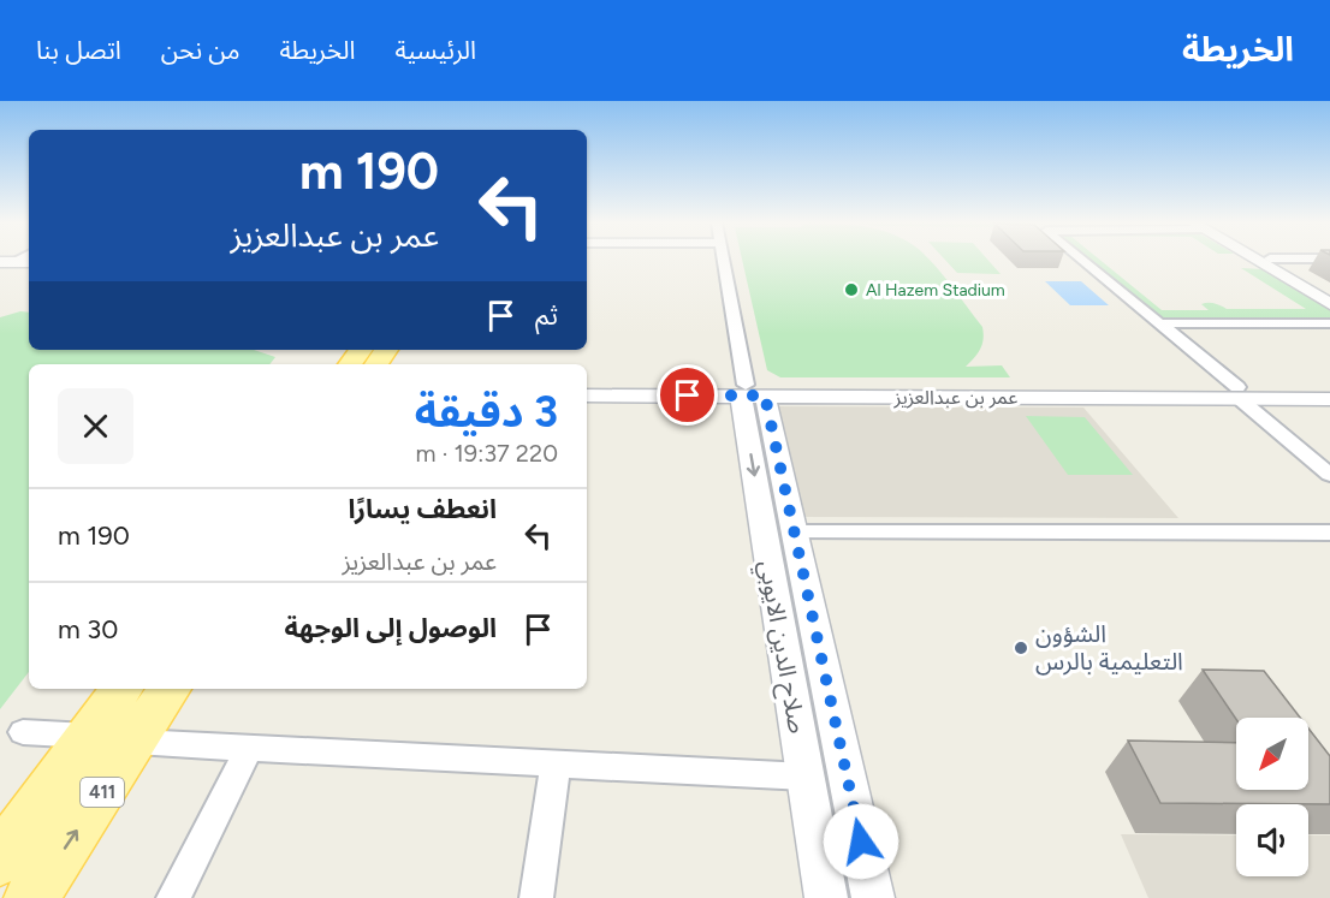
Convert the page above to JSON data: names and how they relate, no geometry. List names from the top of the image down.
{
  "streets": {
    "main road": ["411"],
    "street": ["عمر بن عبدالعزيز", "صلاح الدين الايوبي"]
  },
  "crossings": [
    ["عمر بن عبدالعزيز", "صلاح الدين الايوبي"]
  ],
  "places": ["Al Hazem Stadium", "الشؤون التعليمية بالرس"],
  "north": "bottom left",
  "page": {
    "header": "الخريطة",
    "nav": [
      "الرئيسية",
      "الخريطة",
      "من نحن",
      "اتصل بنا"
    ],
    "turn": ["190 m", "عمر بن عبدالعزيز"],
    "then": "ثم",
    "heading": ["3 دقيقة", "220 m · 19:37"],
    "list": [
      {
        "name": "انعطف يسارًا",
        "note": "عمر بن عبدالعزيز",
        "value": "190 m"
      },
      {
        "name": "الوصول إلى الوجهة",
        "value": "30 m"
      }
    ]
  }
}
